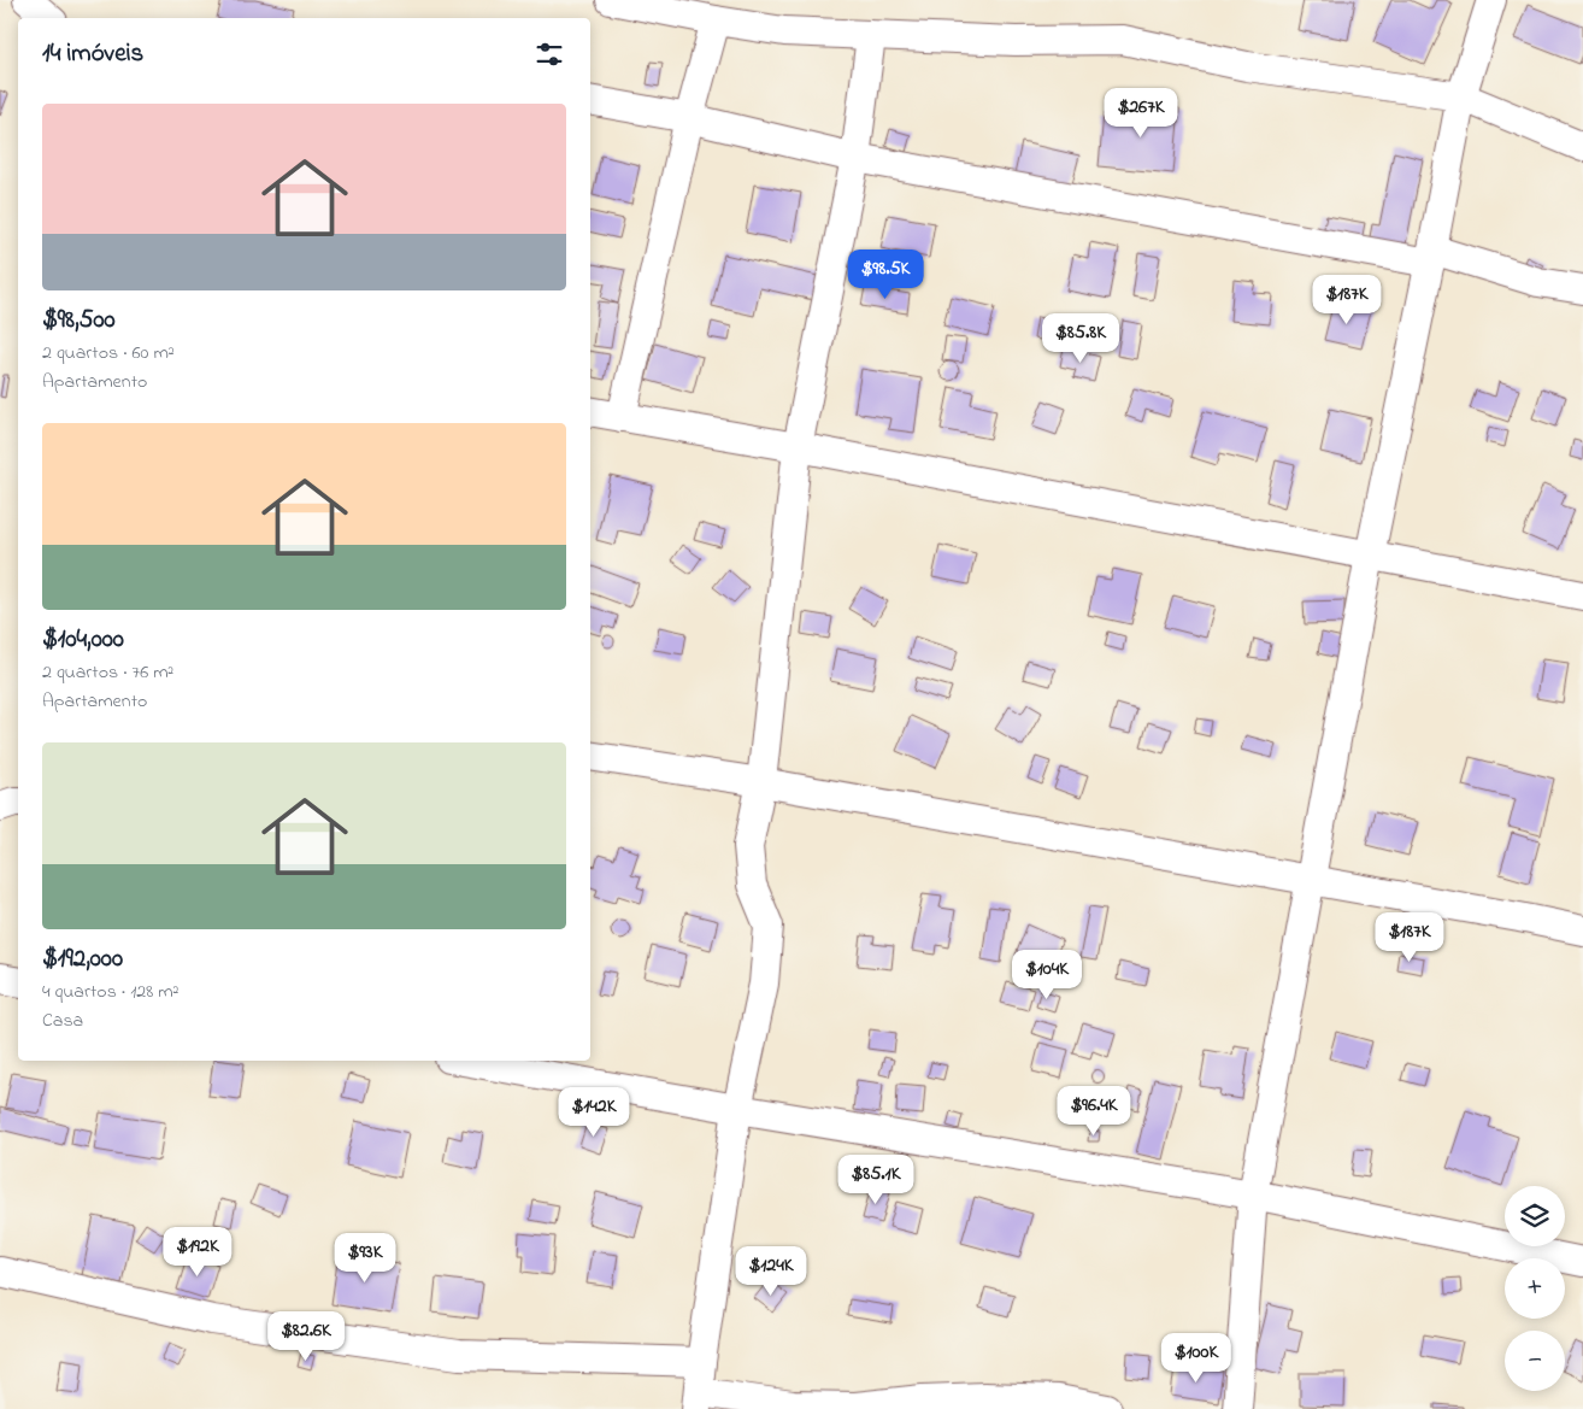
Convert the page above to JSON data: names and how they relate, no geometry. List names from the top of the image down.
{
  "page": {
    "heading": "14 imóveis",
    "price": [
      "$267K",
      "$98.5K",
      "$187K",
      "$85.8K",
      "$187K",
      "$104K",
      "$96.4K",
      "$142K",
      "$85.1K",
      "$192K",
      "$93K",
      "$124K",
      "$82.6K",
      "$100K"
    ],
    "list": [
      {
        "name": "$98,500",
        "note": "2 quartos · 60 m² · Apartamento"
      },
      {
        "name": "$104,000",
        "note": "2 quartos · 76 m² · Apartamento"
      },
      {
        "name": "$192,000",
        "note": "4 quartos · 128 m² · Casa"
      }
    ],
    "map_buttons": ["+", "−"]
  }
}
